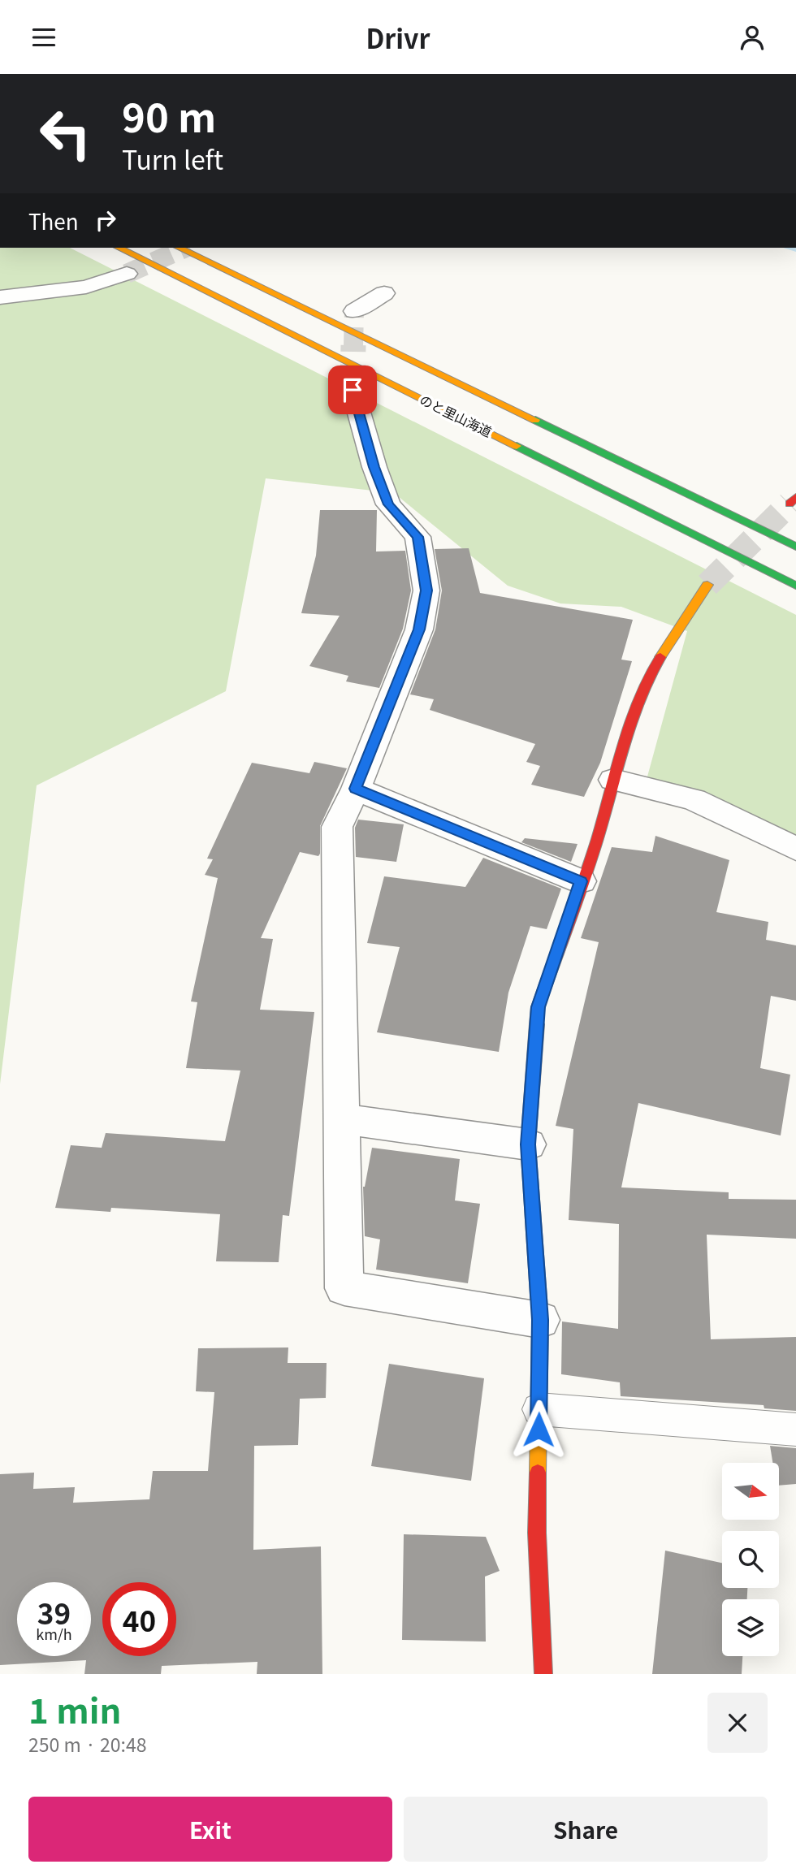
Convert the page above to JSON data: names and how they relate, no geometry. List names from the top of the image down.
{
  "streets": {
    "main road": ["のと里山海道"]
  },
  "north": "right",
  "page": {
    "header": "Drivr",
    "turn": ["90 m", "Turn left"],
    "then": "Then",
    "speed": "39 km/h",
    "limit": "40",
    "heading": ["1 min", "250 m · 20:48"],
    "buttons": ["Exit", "Share"]
  }
}
